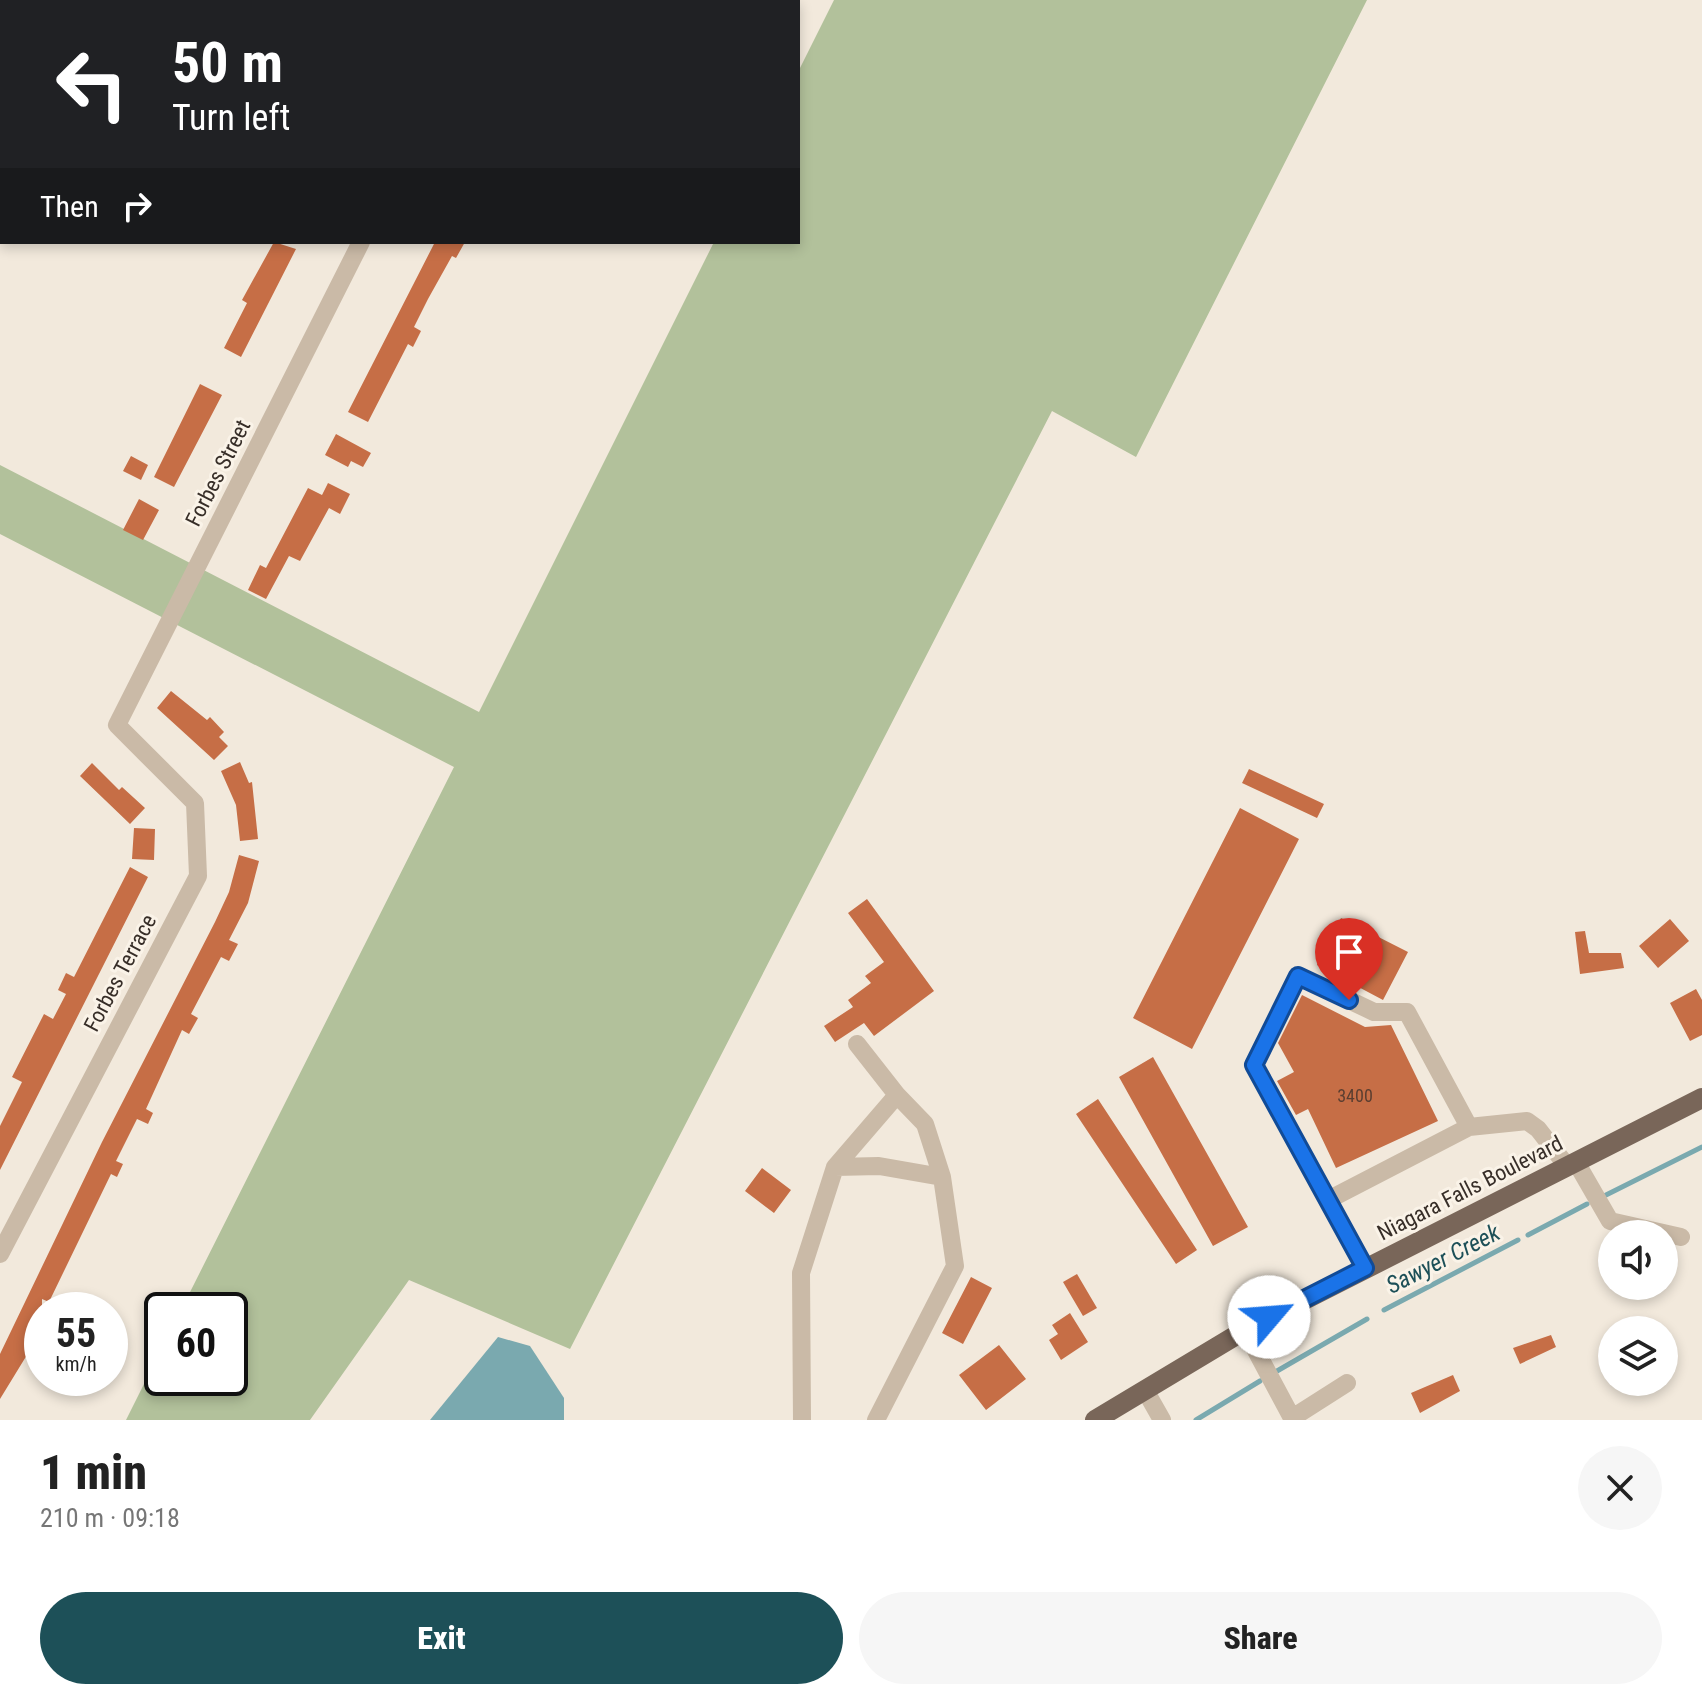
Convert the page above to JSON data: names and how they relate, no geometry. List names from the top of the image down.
{
  "streets": {
    "main road": ["Niagara Falls Boulevard"],
    "street": ["Forbes Street", "Forbes Terrace"]
  },
  "crossings": [
    ["Forbes Street", "Forbes Terrace"]
  ],
  "water": ["Sawyer Creek"],
  "house_numbers": ["3400"],
  "page": {
    "turn": ["50 m", "Turn left"],
    "then": "Then",
    "speed": "55 km/h",
    "limit": "60",
    "heading": ["1 min", "210 m · 09:18"],
    "buttons": ["Exit", "Share"]
  }
}
